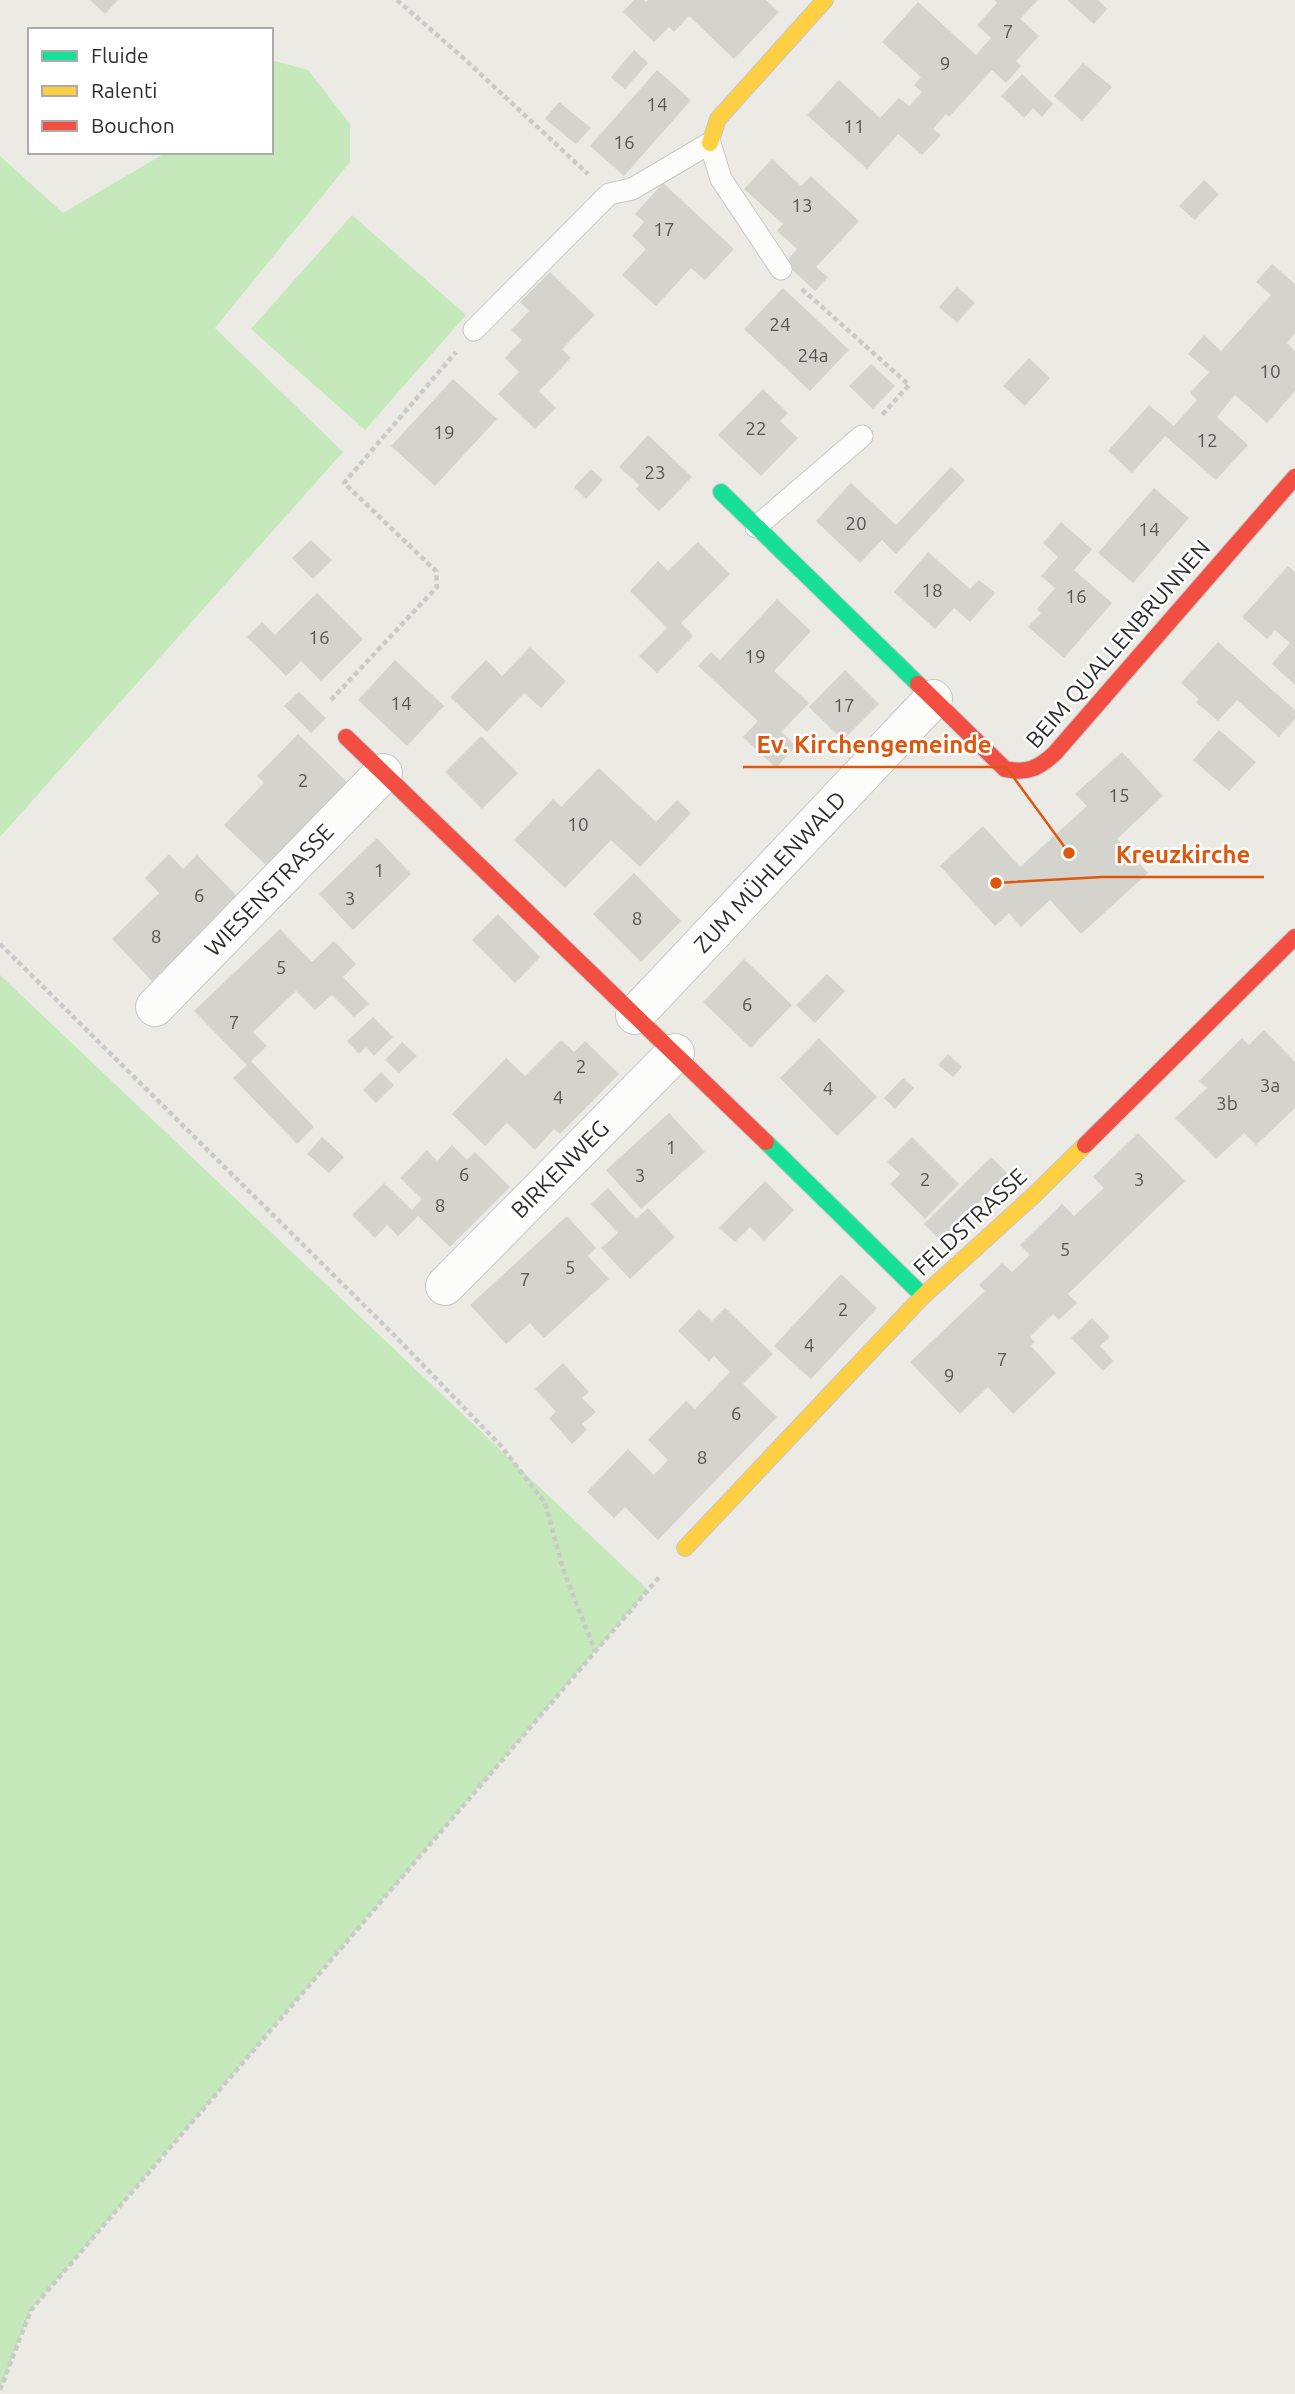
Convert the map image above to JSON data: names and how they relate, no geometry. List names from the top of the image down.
{
  "streets": {
    "street": [
      "BEIM QUALLENBRUNNEN",
      "ZUM MÜHLENWALD",
      "WIESENSTRASSE",
      "BIRKENWEG",
      "FELDSTRASSE"
    ]
  },
  "crossings": [
    ["BEIM QUALLENBRUNNEN", "ZUM MÜHLENWALD"]
  ],
  "places": ["Ev. Kirchengemeinde", "Kreuzkirche"],
  "house_numbers": [
    "7",
    "9",
    "14",
    "11",
    "16",
    "13",
    "17",
    "24",
    "24a",
    "10",
    "22",
    "19",
    "12",
    "23",
    "20",
    "14",
    "18",
    "16",
    "16",
    "19",
    "14",
    "17",
    "2",
    "15",
    "10",
    "1",
    "6",
    "3",
    "8",
    "8",
    "5",
    "6",
    "7",
    "2",
    "3a",
    "4",
    "4",
    "3b",
    "1",
    "6",
    "3",
    "2",
    "3",
    "8",
    "5",
    "5",
    "7",
    "2",
    "4",
    "7",
    "9",
    "6",
    "8"
  ],
  "legend": ["Fluide", "Ralenti", "Bouchon"]
}
